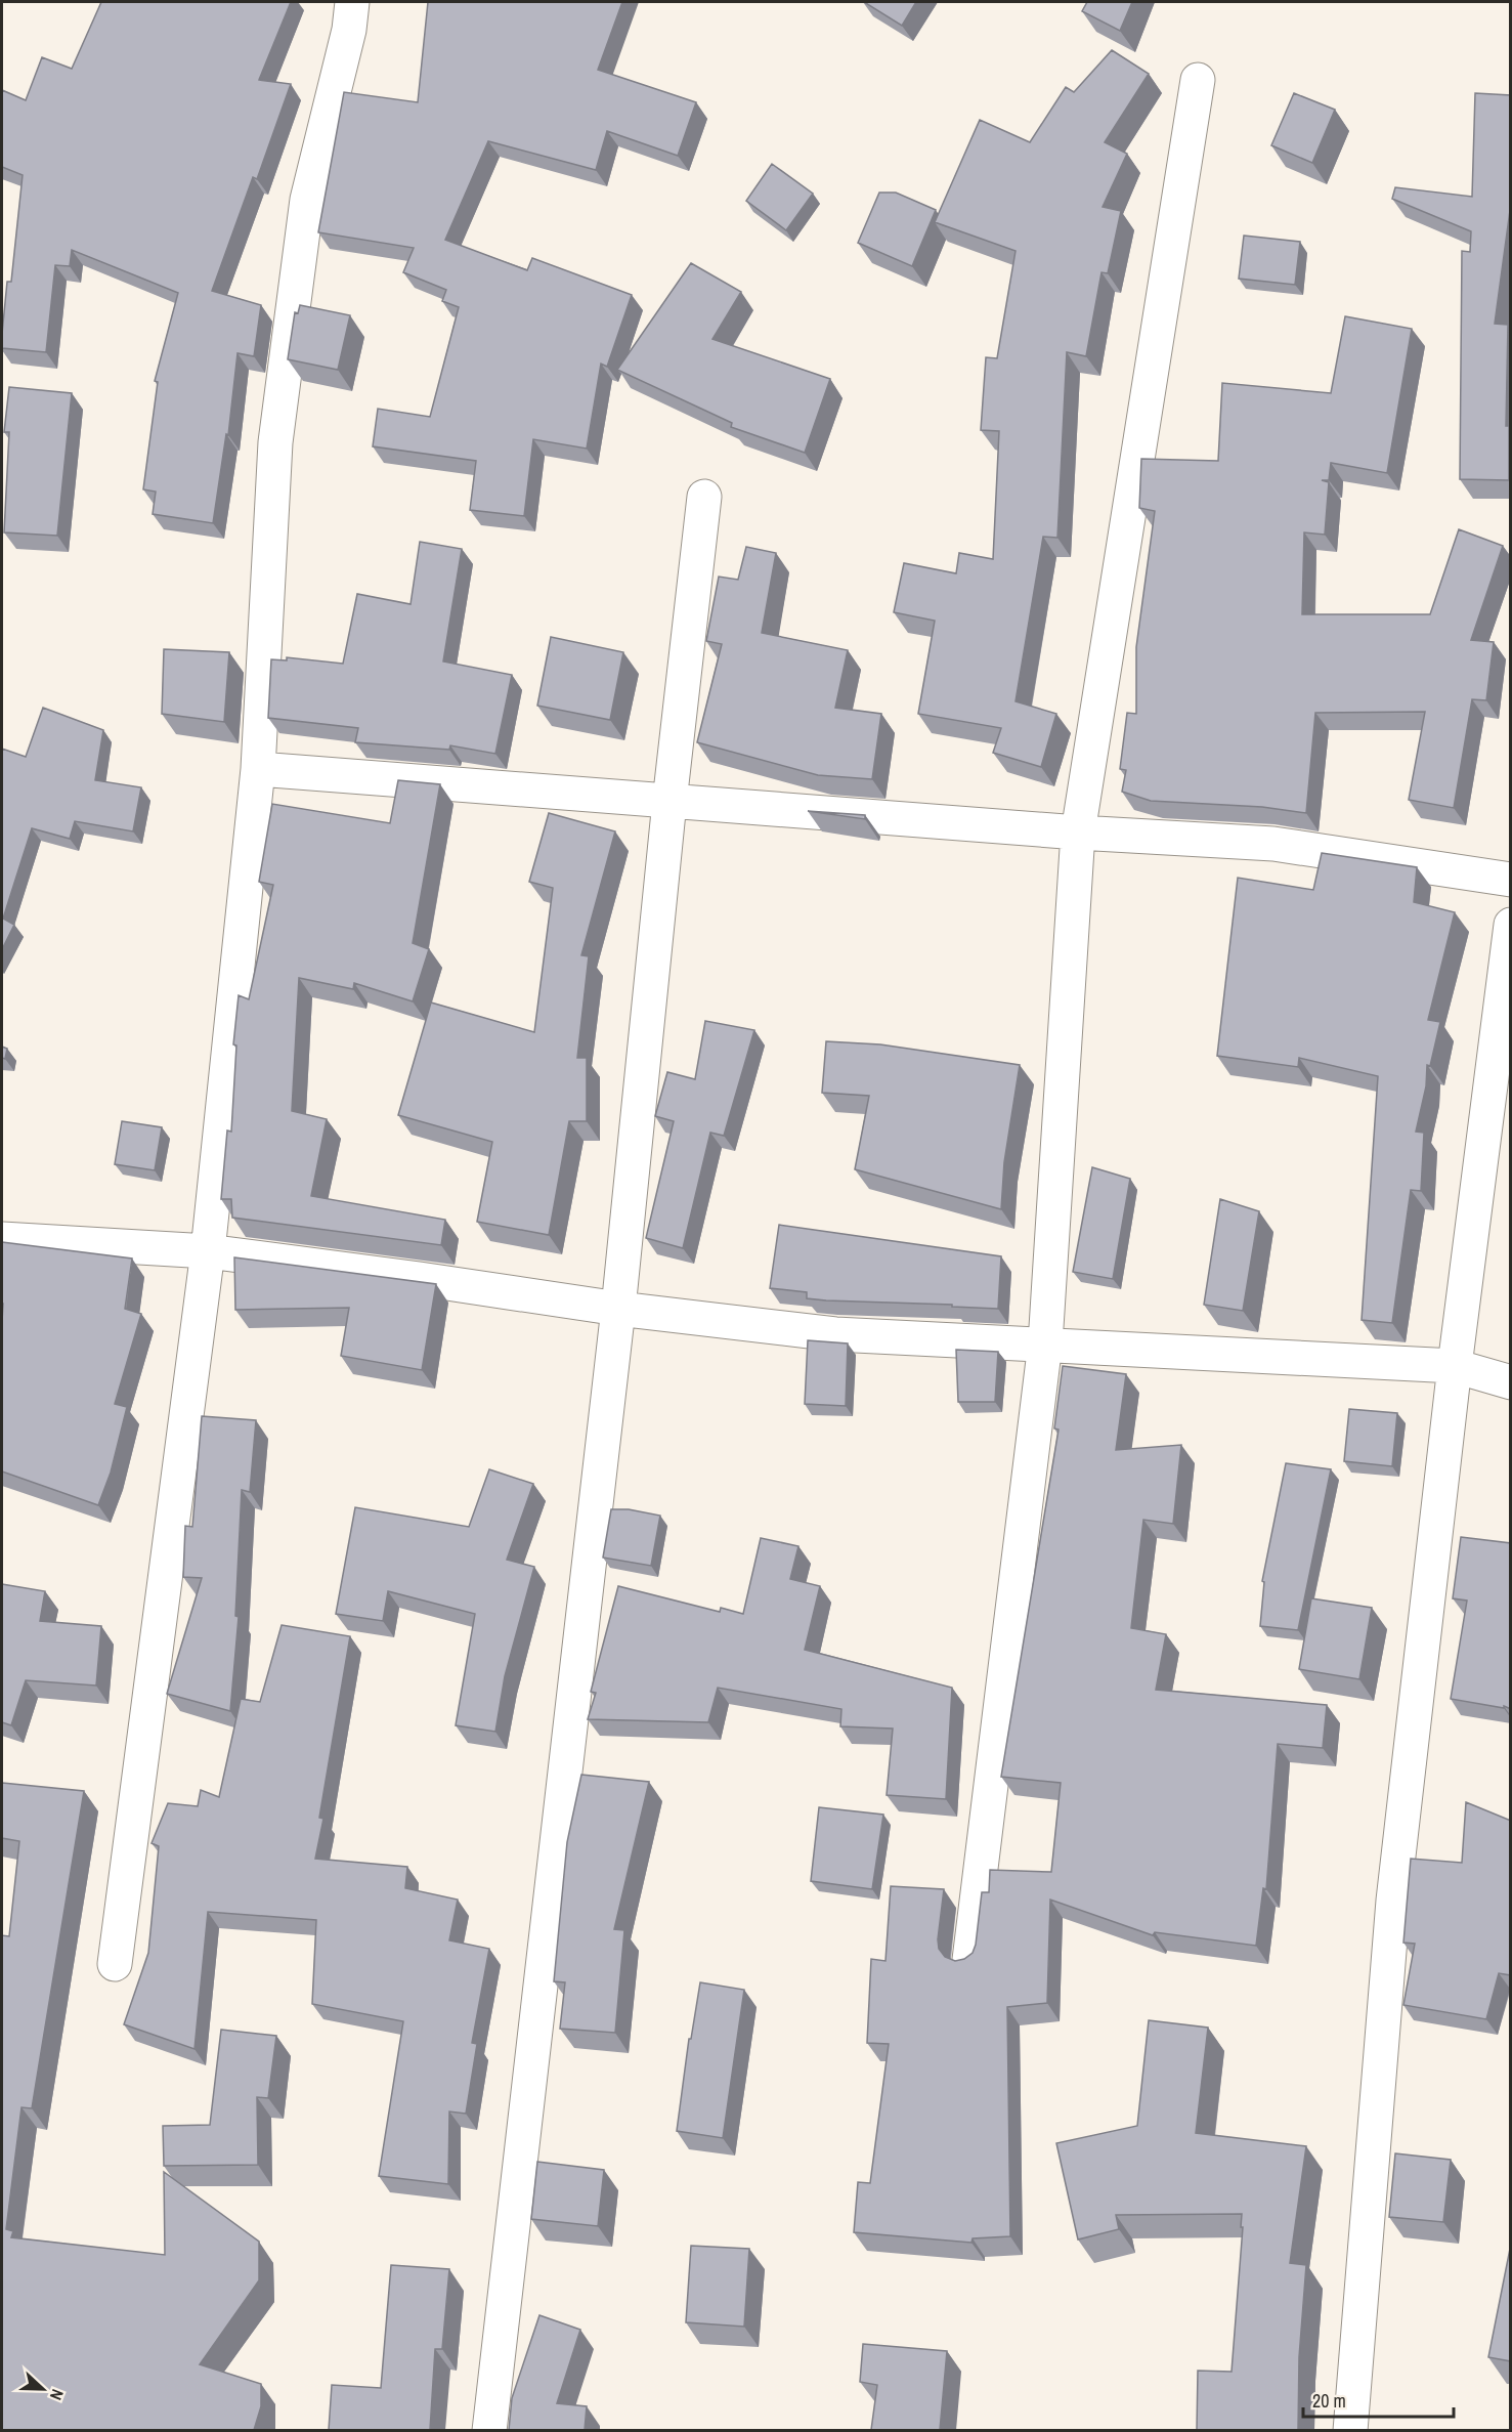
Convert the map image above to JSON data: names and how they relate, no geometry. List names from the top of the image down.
{
  "scale_bar": "20 m",
  "north": "right"
}
